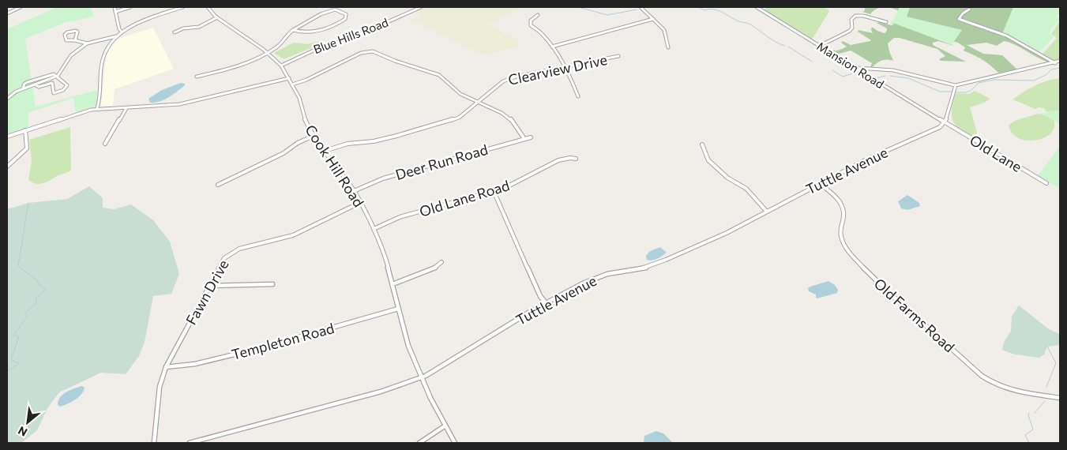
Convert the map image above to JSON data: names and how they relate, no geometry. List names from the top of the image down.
{
  "streets": {
    "street": [
      "Blue Hills Road",
      "Mansion Road",
      "Clearview Drive",
      "Old Lane",
      "Deer Run Road",
      "Cook Hill Road",
      "Tuttle Avenue",
      "Old Lane Road",
      "Fawn Drive",
      "Old Farms Road",
      "Templeton Road"
    ]
  },
  "crossings": [
    ["Blue Hills Road", "Cook Hill Road"],
    ["Mansion Road", "Old Lane"],
    ["Mansion Road", "Tuttle Avenue"],
    ["Clearview Drive", "Cook Hill Road"],
    ["Old Lane", "Tuttle Avenue"],
    ["Deer Run Road", "Cook Hill Road"],
    ["Cook Hill Road", "Tuttle Avenue"],
    ["Cook Hill Road", "Old Lane Road"],
    ["Cook Hill Road", "Fawn Drive"],
    ["Cook Hill Road", "Templeton Road"],
    ["Tuttle Avenue", "Old Farms Road"],
    ["Fawn Drive", "Templeton Road"]
  ],
  "north": "bottom left"
}
